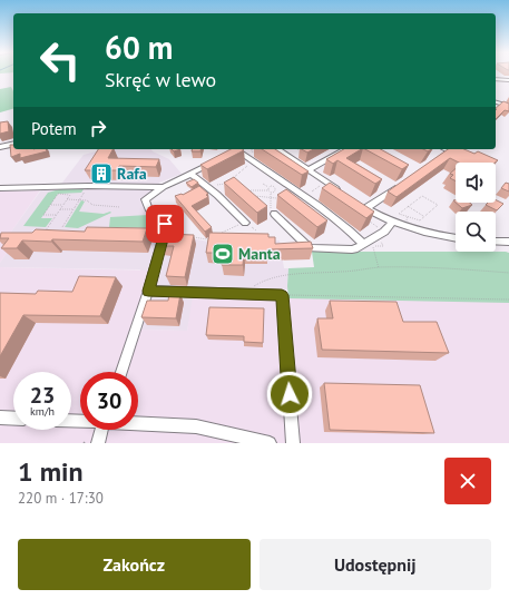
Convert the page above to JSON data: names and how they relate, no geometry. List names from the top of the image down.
{
  "places": {
    "building": ["Rafa"],
    "sports": ["Manta"]
  },
  "page": {
    "turn": ["60 m", "Skręć w lewo"],
    "then": "Potem",
    "speed": "23 km/h",
    "limit": "30",
    "heading": ["1 min", "220 m · 17:30"],
    "buttons": ["Zakończ", "Udostępnij"]
  }
}
